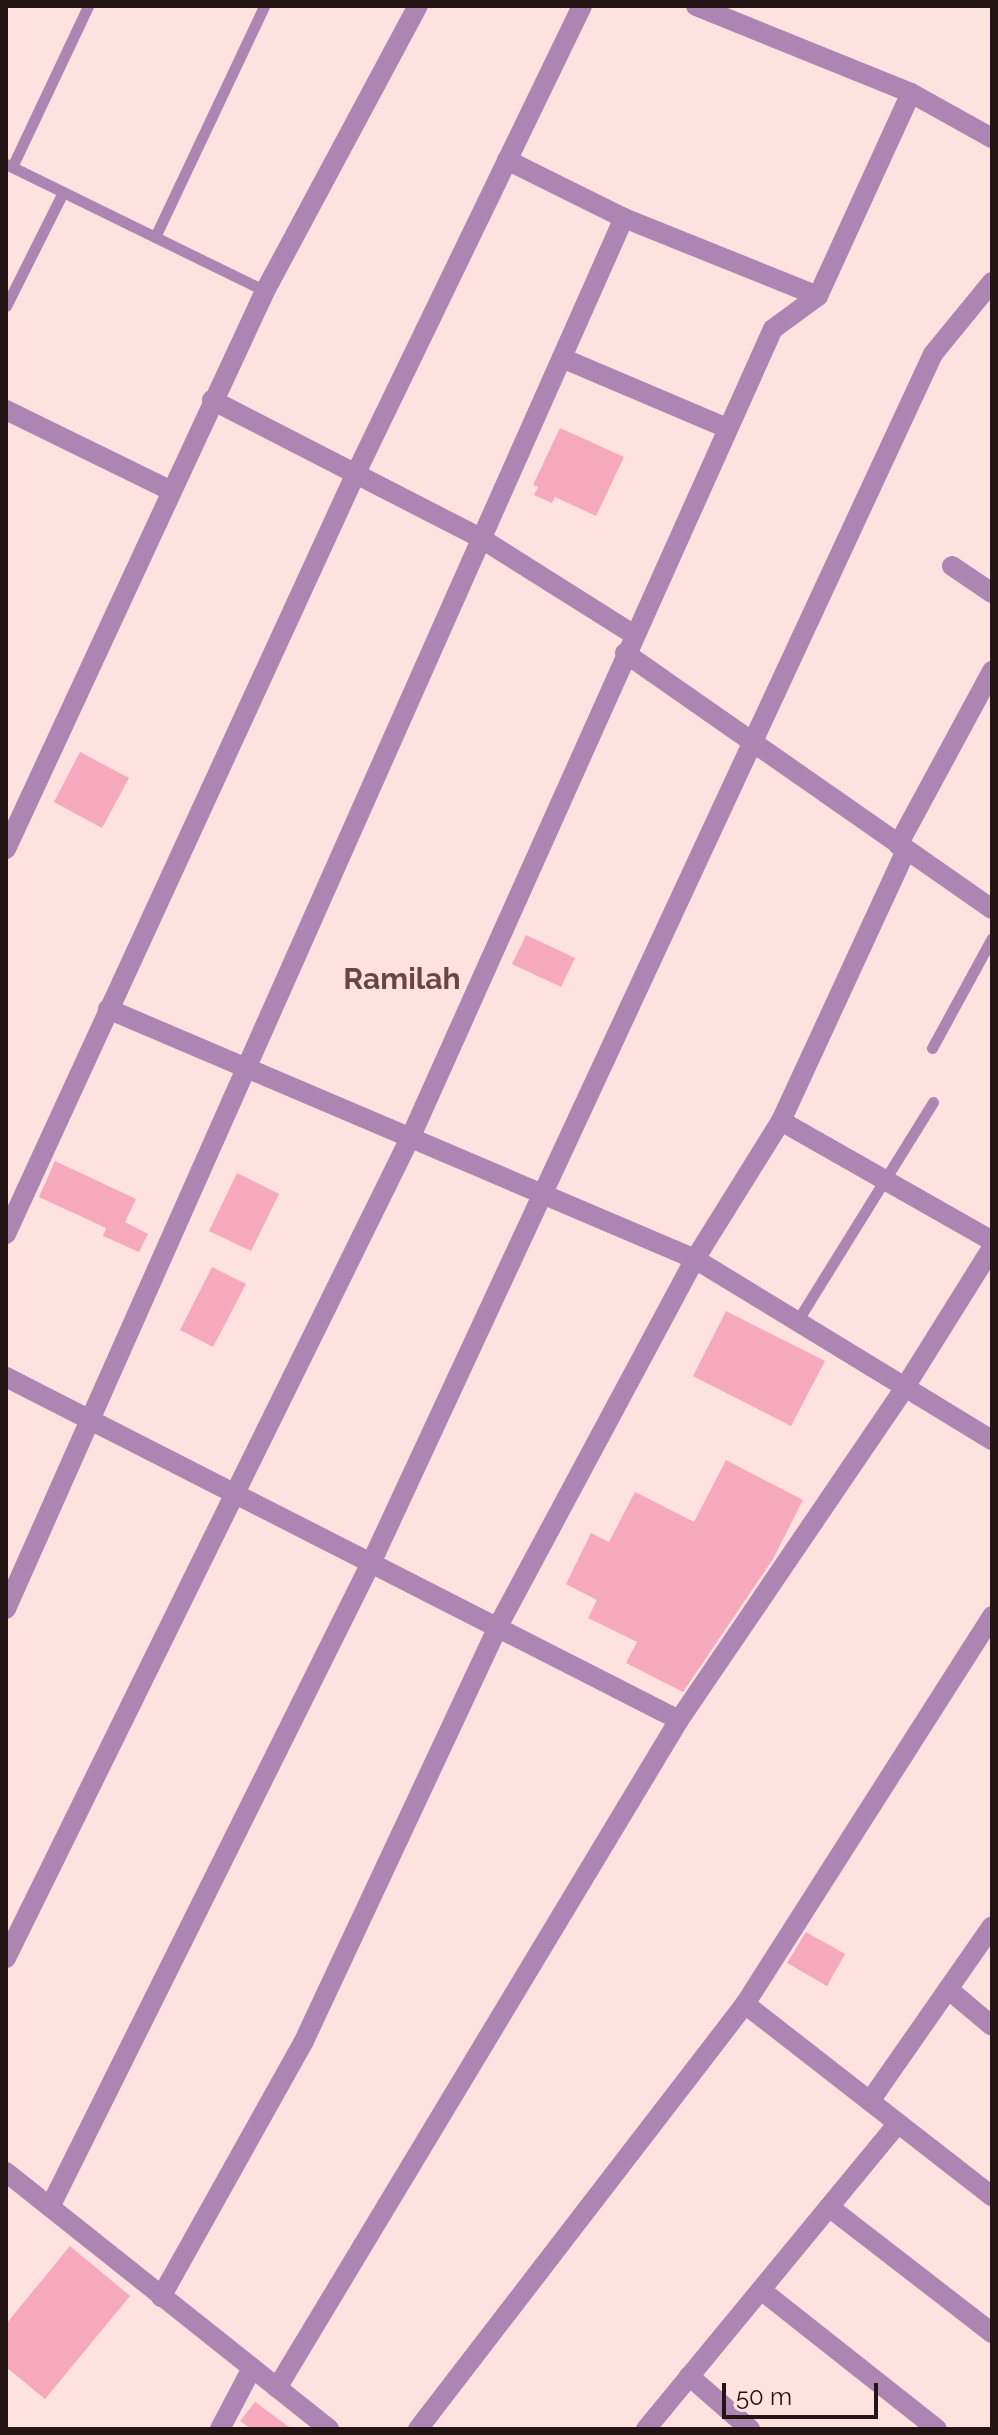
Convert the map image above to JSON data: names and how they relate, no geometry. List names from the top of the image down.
{
  "districts": ["Ramilah"],
  "scale_bar": "50 m"
}
